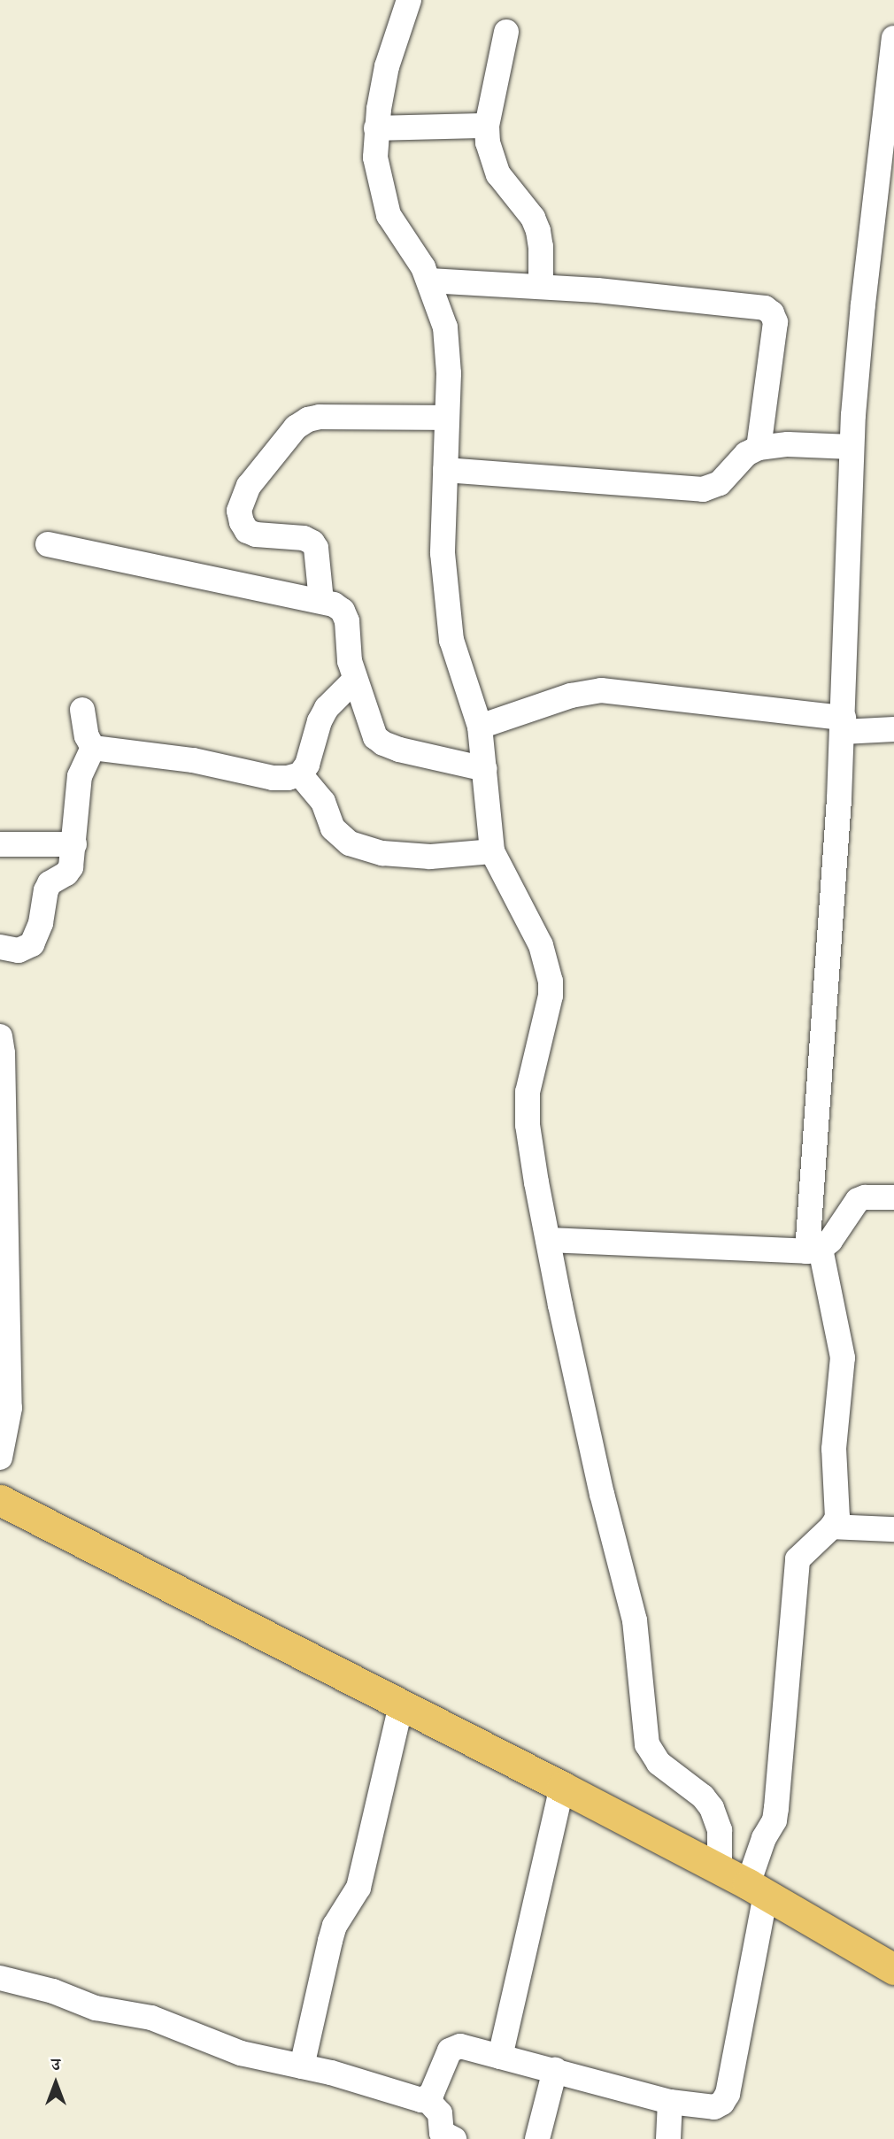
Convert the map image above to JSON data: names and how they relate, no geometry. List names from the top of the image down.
{
  "north": "top"
}
